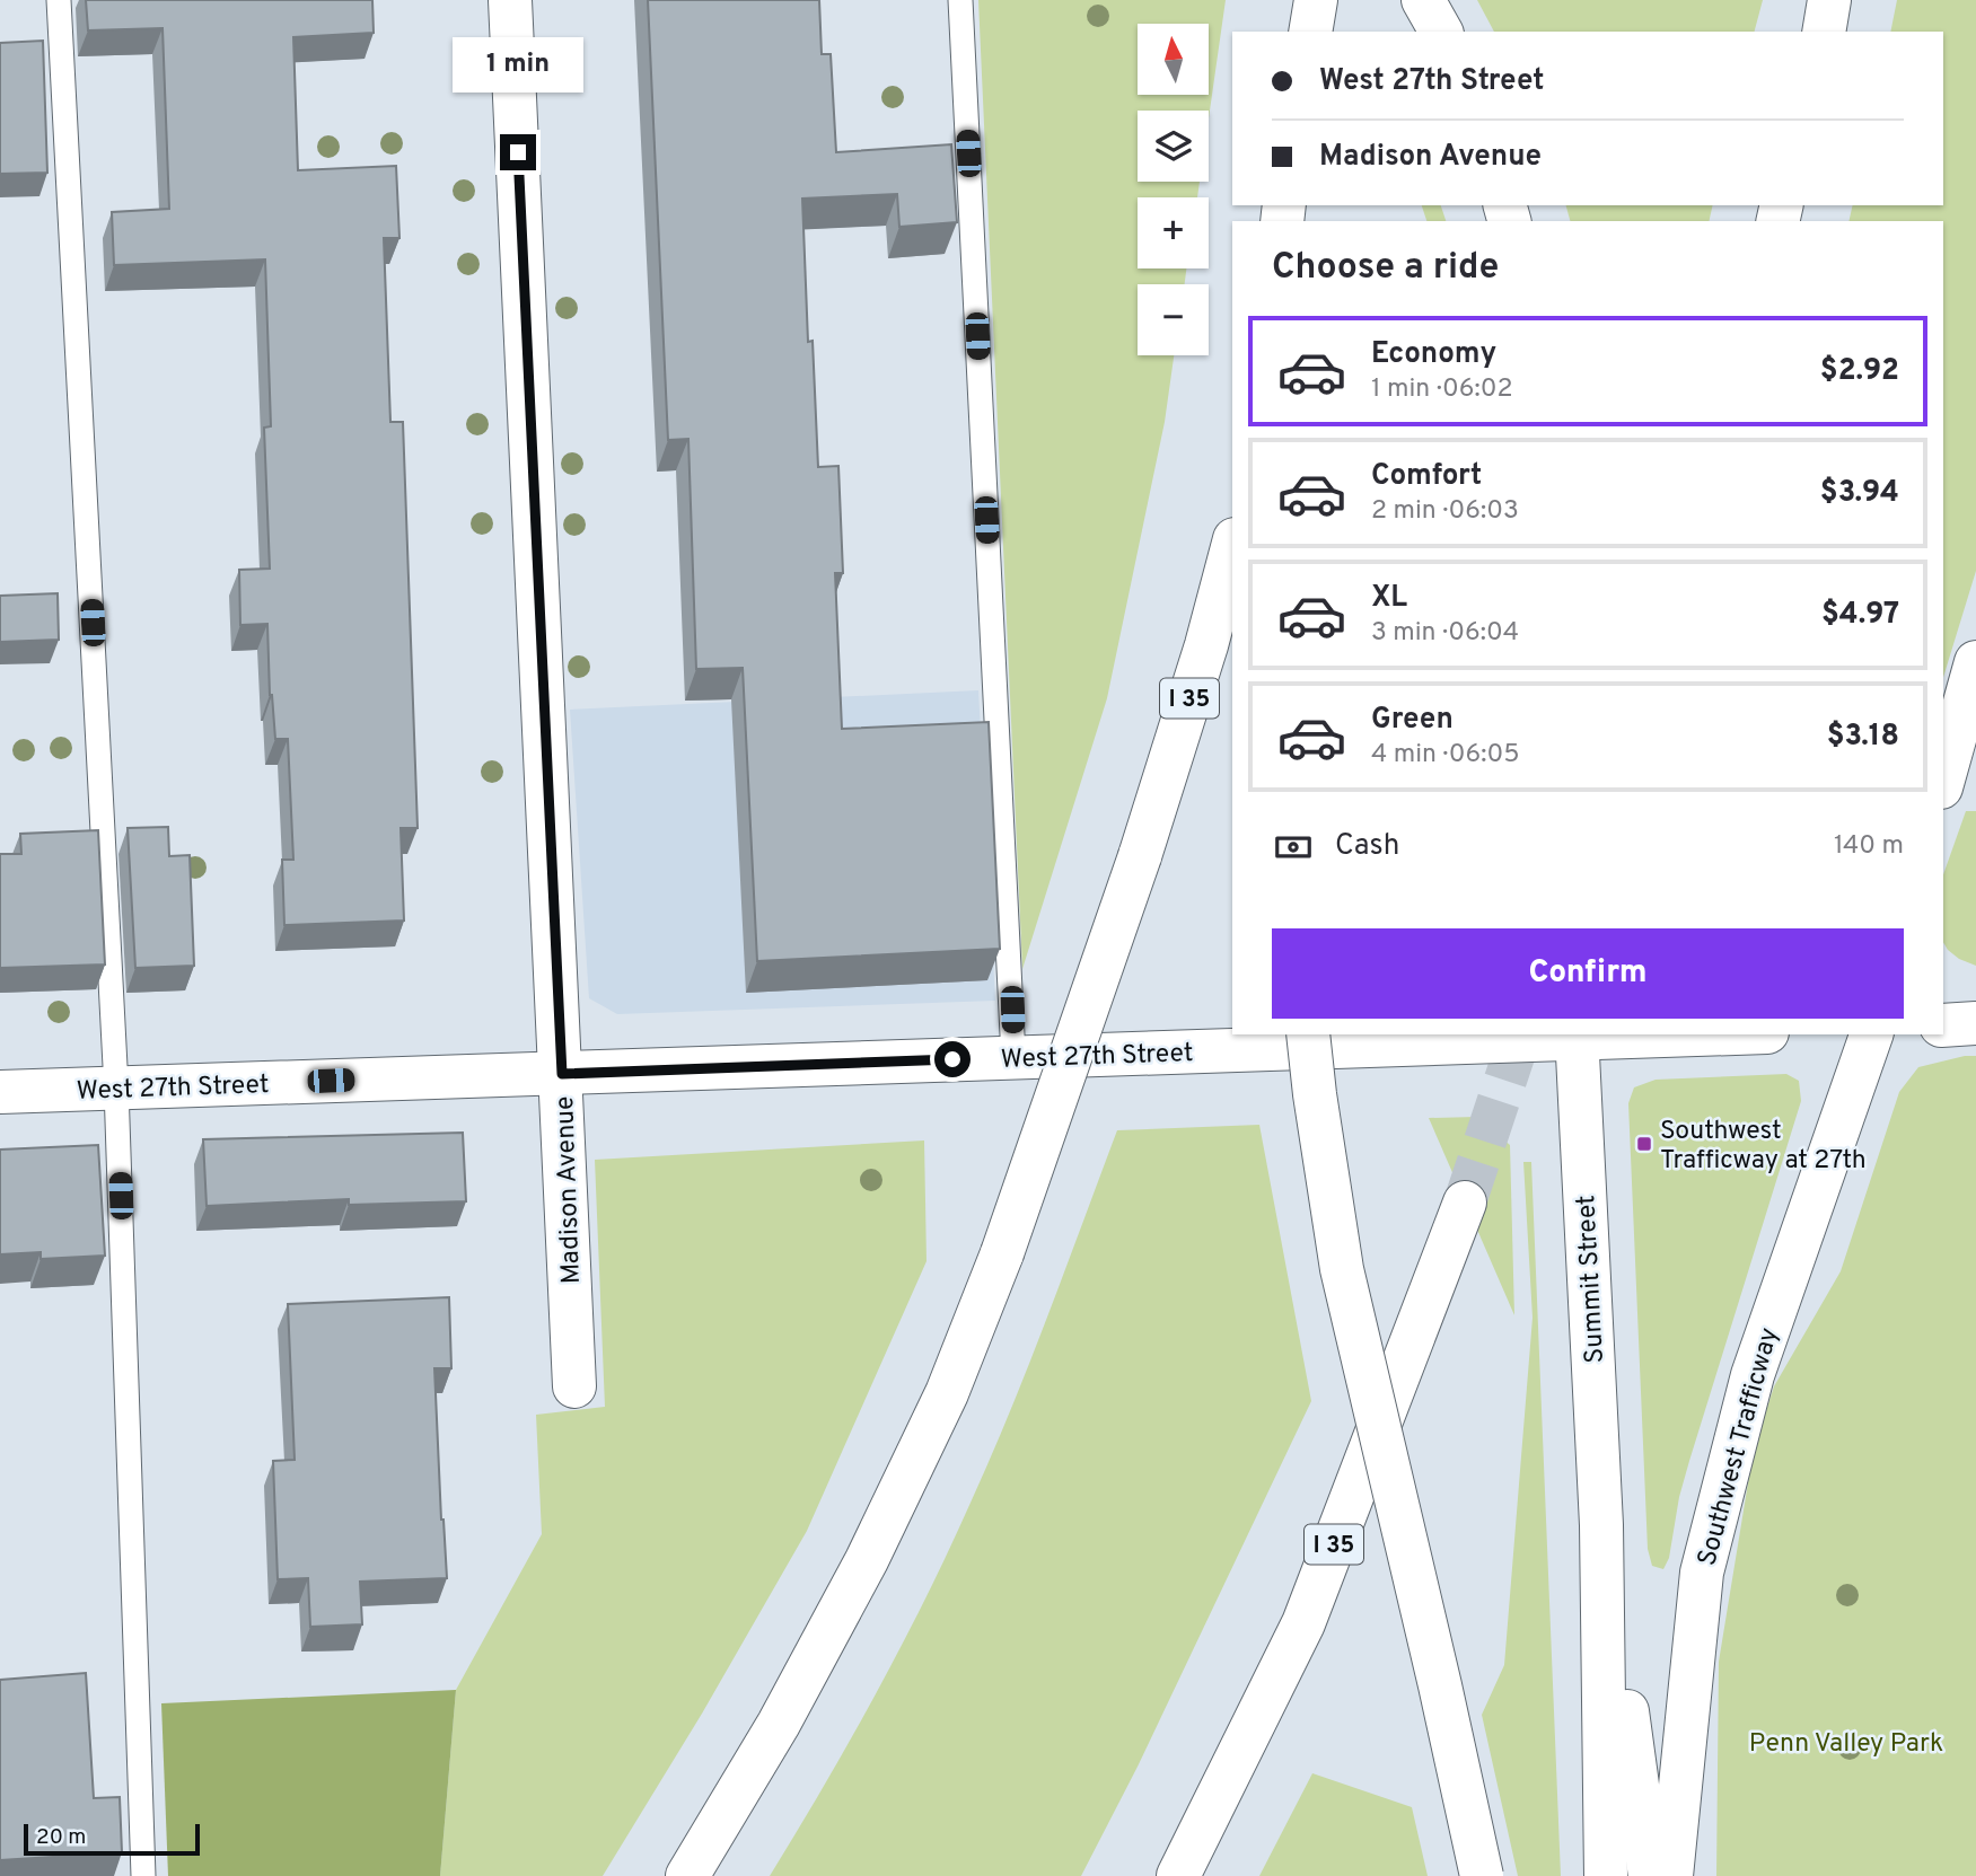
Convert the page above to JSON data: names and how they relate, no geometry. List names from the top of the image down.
{
  "streets": {
    "main road": [
      "I 35",
      "West 27th Street",
      "Madison Avenue",
      "Summit Street",
      "Southwest Trafficway"
    ]
  },
  "crossings": [
    ["West 27th Street", "Madison Avenue"],
    ["West 27th Street", "Summit Street"]
  ],
  "parks": ["Penn Valley Park"],
  "places": {
    "transit": ["Southwest Trafficway at 27th"]
  },
  "scale_bar": "20 m",
  "north": "top",
  "page": {
    "map_buttons": ["+", "−"],
    "banner": ["West 27th Street", "Madison Avenue"],
    "bubble": "1 min",
    "heading": "Choose a ride",
    "list": [
      {
        "name": "Economy",
        "note": "1 min · 06:02",
        "value": "$2.92"
      },
      {
        "name": "Comfort",
        "note": "2 min · 06:03",
        "value": "$3.94"
      },
      {
        "name": "XL",
        "note": "3 min · 06:04",
        "value": "$4.97"
      },
      {
        "name": "Green",
        "note": "4 min · 06:05",
        "value": "$3.18"
      }
    ],
    "pay": ["Cash", "140 m"],
    "buttons": "Confirm",
    "scale": "20 m"
  }
}
